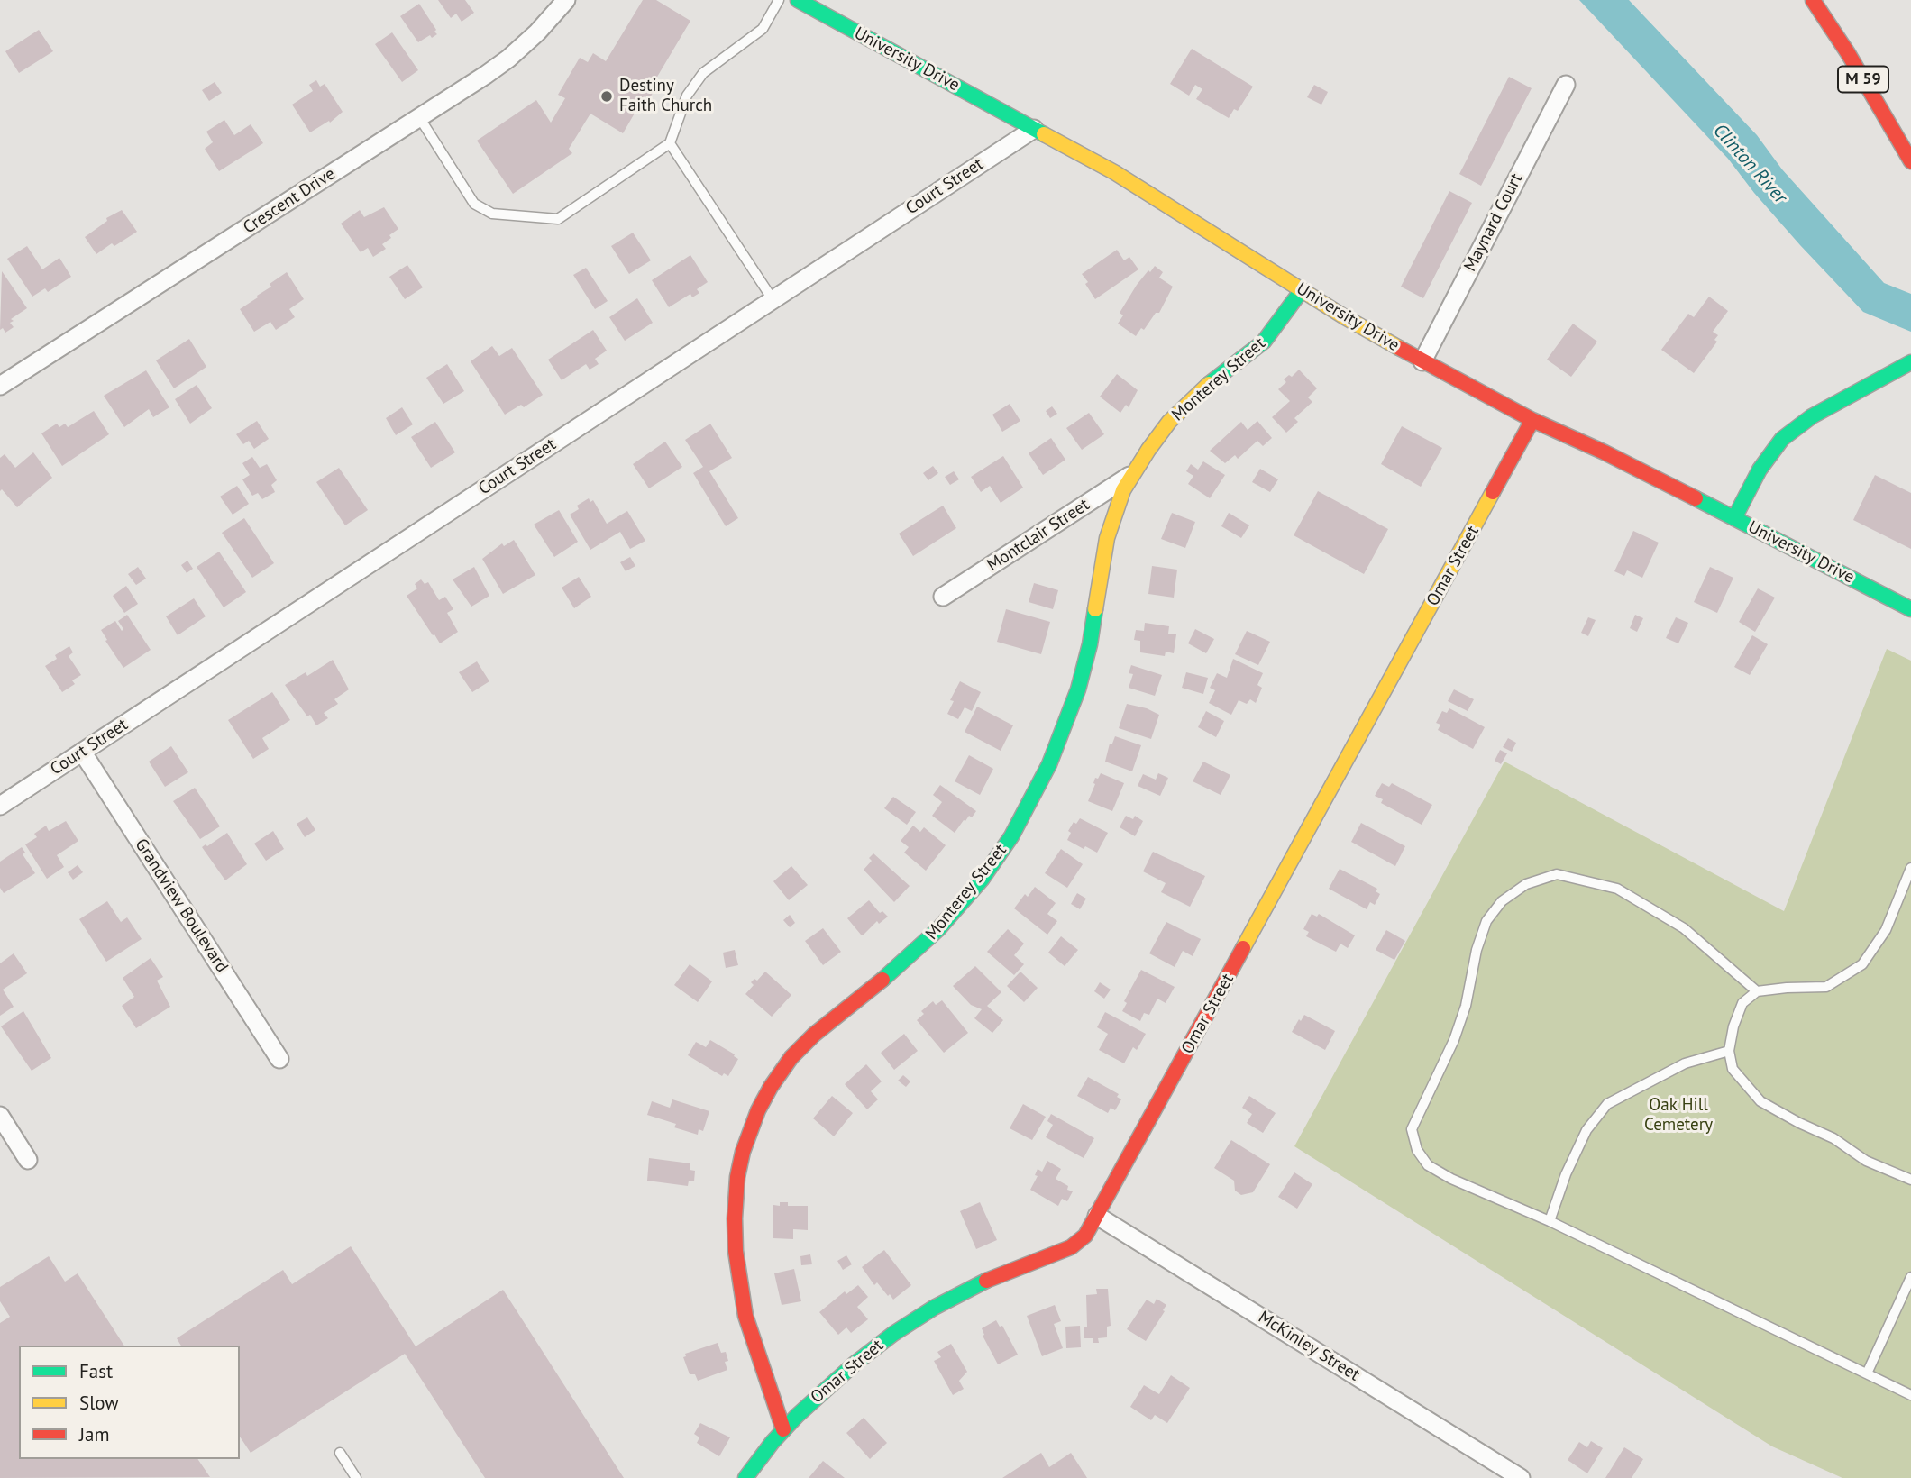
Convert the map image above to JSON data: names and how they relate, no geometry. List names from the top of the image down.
{
  "streets": {
    "main road": [
      "University Drive",
      "M 59",
      "Monterey Street",
      "Omar Street"
    ],
    "street": [
      "Court Street",
      "Crescent Drive",
      "Maynard Court",
      "Montclair Street",
      "Grandview Boulevard",
      "McKinley Street"
    ]
  },
  "crossings": [
    ["University Drive", "Court Street"],
    ["University Drive", "Maynard Court"],
    ["University Drive", "Monterey Street"],
    ["University Drive", "Omar Street"],
    ["Court Street", "Grandview Boulevard"],
    ["Monterey Street", "Montclair Street"],
    ["Monterey Street", "Omar Street"],
    ["Omar Street", "McKinley Street"]
  ],
  "water": ["Clinton River"],
  "parks": ["Oak Hill Cemetery"],
  "places": ["Destiny Faith Church"],
  "legend": ["Fast", "Slow", "Jam"]
}
